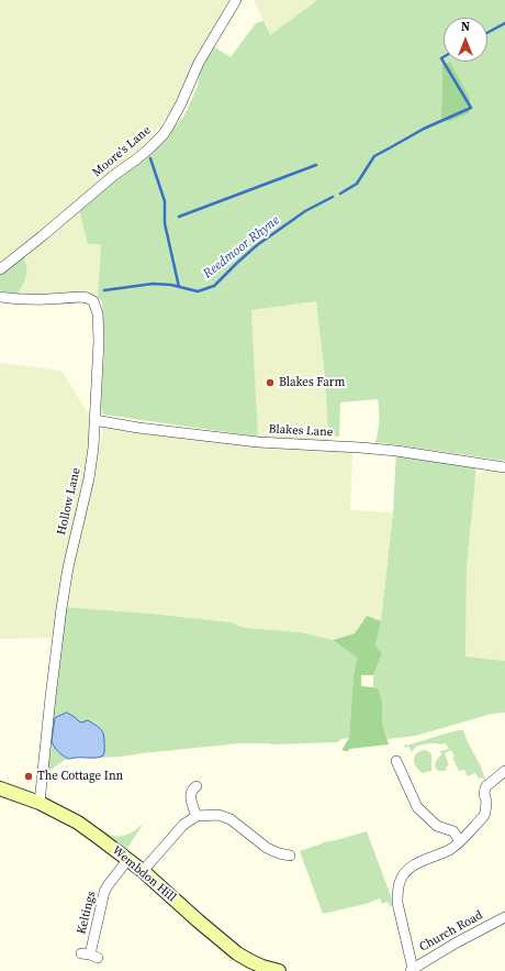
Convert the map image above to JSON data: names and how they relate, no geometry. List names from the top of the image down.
{
  "streets": {
    "main road": ["Wembdon Hill"],
    "street": [
      "Moore's Lane",
      "Blakes Lane",
      "Hollow Lane",
      "Keltings",
      "Church Road"
    ]
  },
  "crossings": [
    ["Blakes Lane", "Hollow Lane"],
    ["Hollow Lane", "Wembdon Hill"],
    ["Wembdon Hill", "Keltings"]
  ],
  "water": ["Reedmoor Rhyne"],
  "places": ["Blakes Farm", "The Cottage Inn"],
  "north": "top"
}
